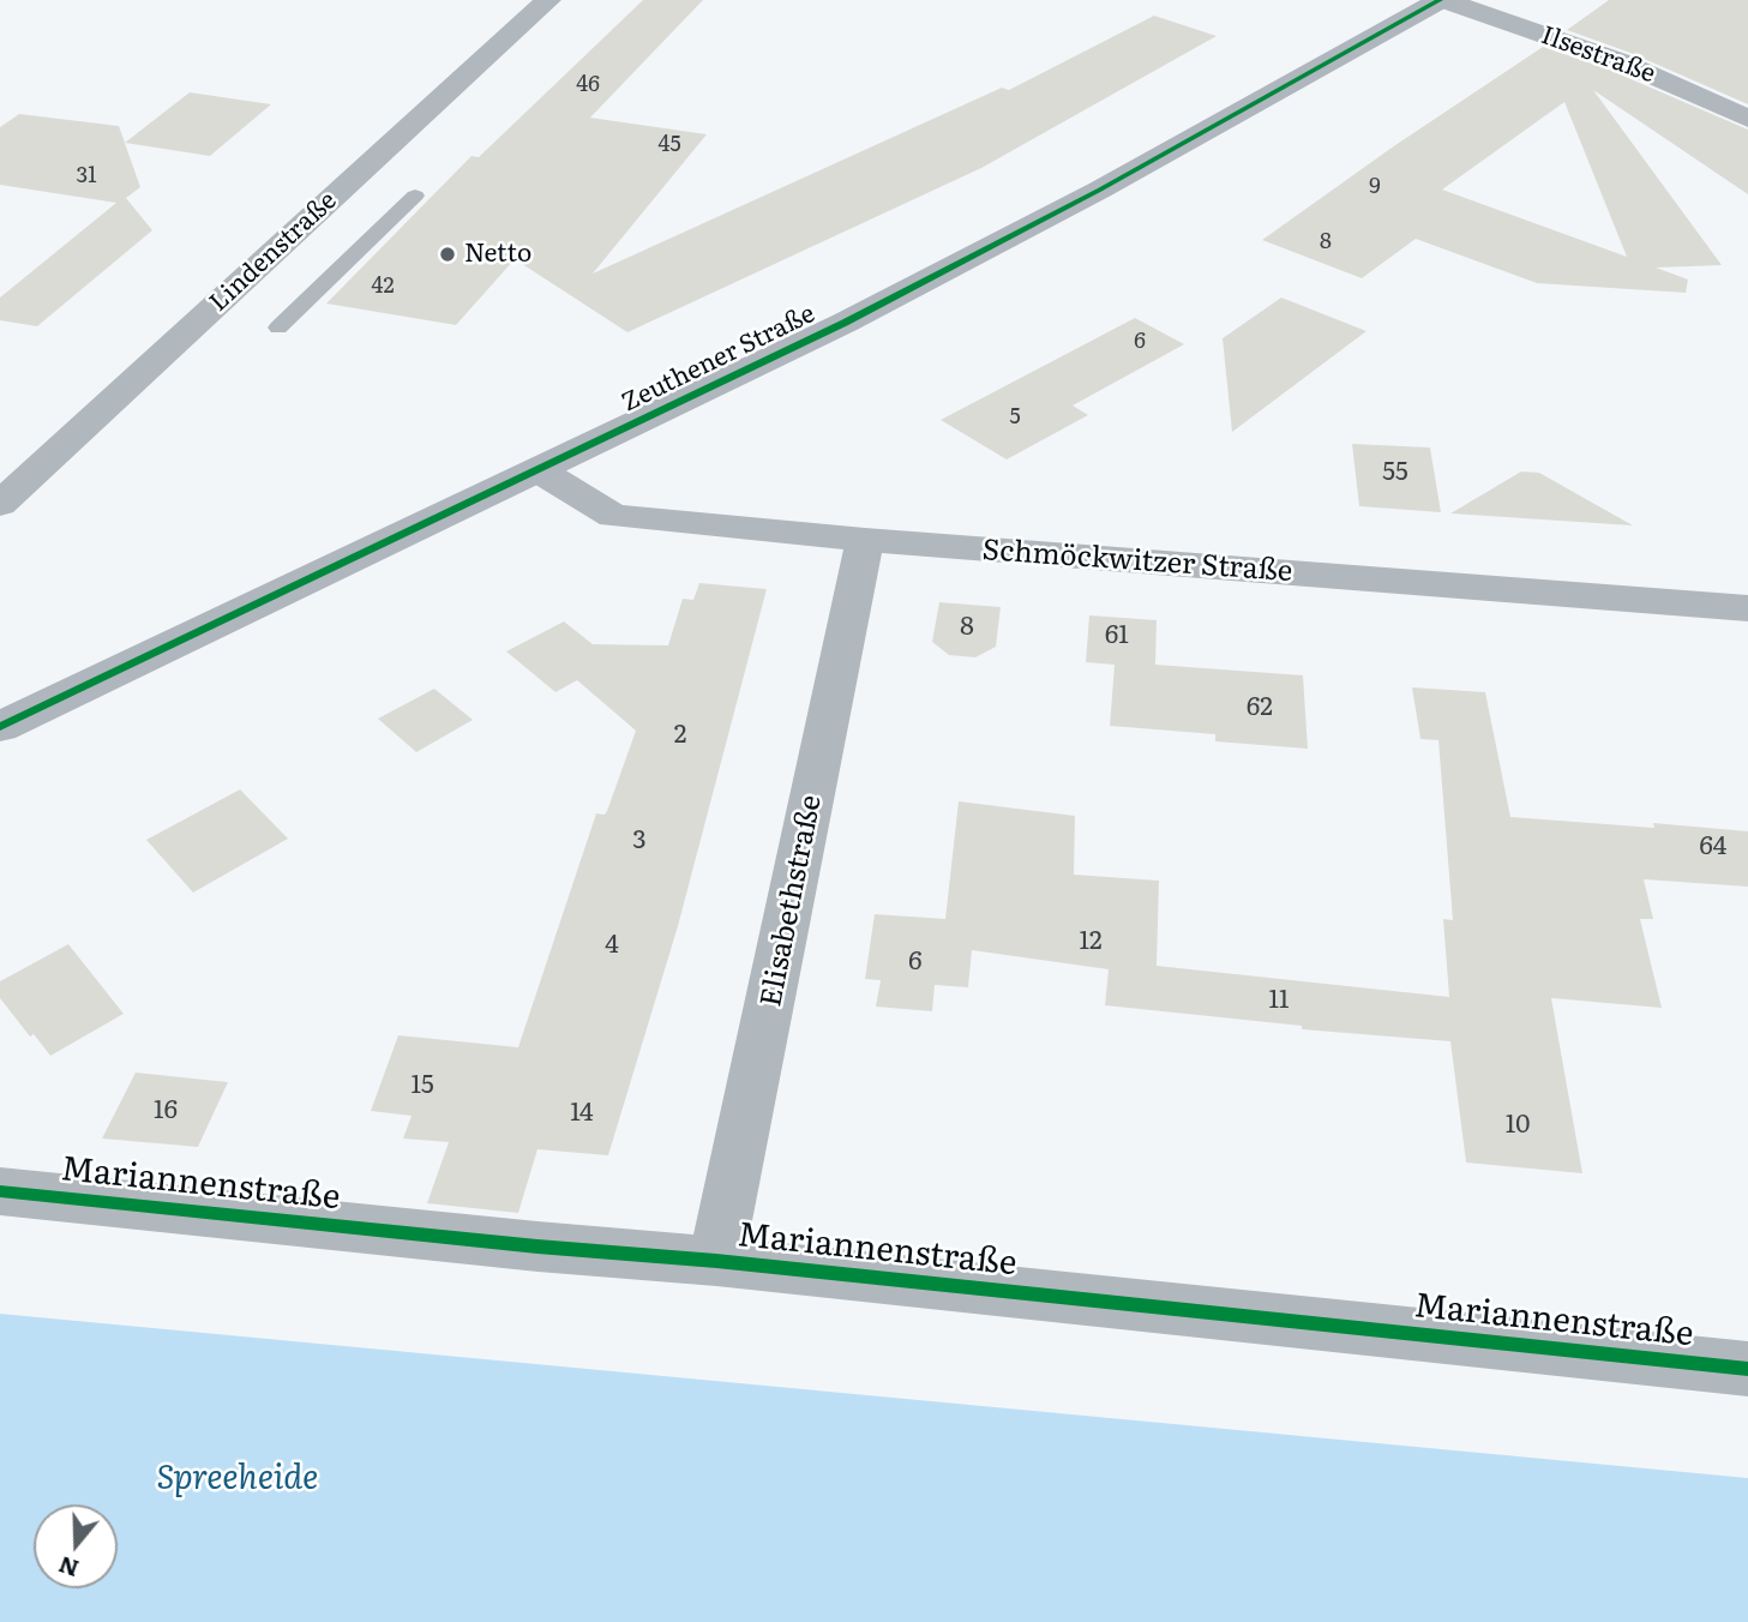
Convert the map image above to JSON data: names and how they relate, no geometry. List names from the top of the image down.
{
  "streets": {
    "main road": ["Zeuthener Straße"],
    "street": [
      "Ilsestraße",
      "Lindenstraße",
      "Schmöckwitzer Straße",
      "Elisabethstraße",
      "Mariannenstraße"
    ]
  },
  "crossings": [
    ["Ilsestraße", "Zeuthener Straße"],
    ["Zeuthener Straße", "Schmöckwitzer Straße"],
    ["Schmöckwitzer Straße", "Elisabethstraße"],
    ["Elisabethstraße", "Mariannenstraße"]
  ],
  "parks": ["Spreeheide"],
  "places": ["Netto"],
  "house_numbers": [
    "46",
    "45",
    "31",
    "9",
    "8",
    "42",
    "6",
    "5",
    "55",
    "8",
    "61",
    "62",
    "2",
    "3",
    "64",
    "12",
    "4",
    "6",
    "11",
    "15",
    "16",
    "14",
    "10"
  ],
  "north": "bottom"
}
